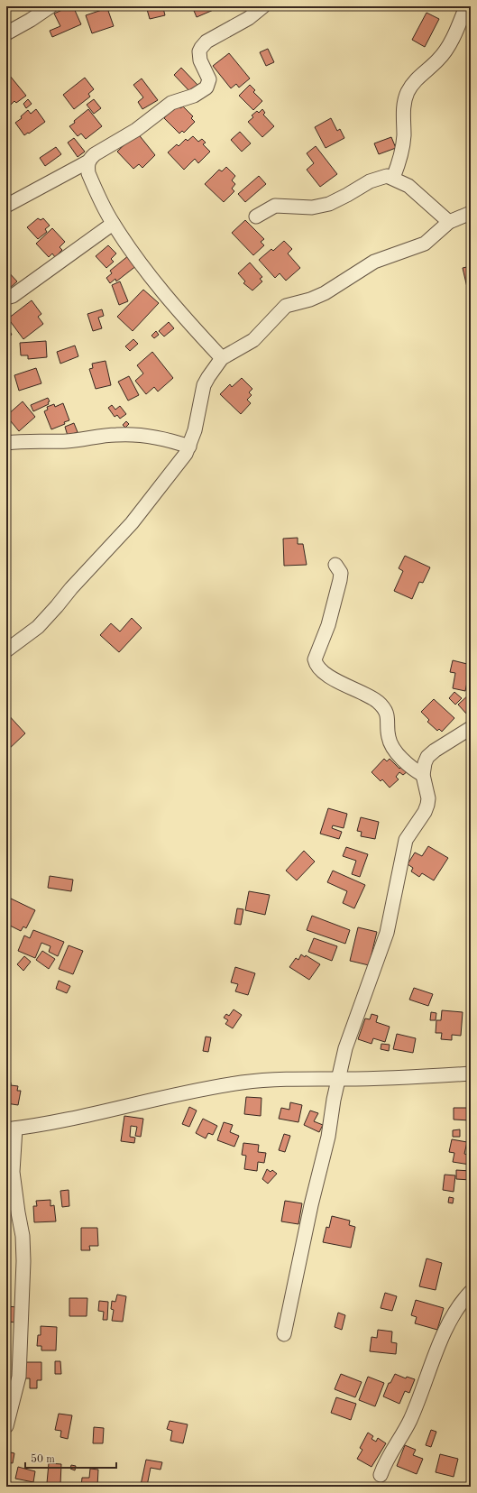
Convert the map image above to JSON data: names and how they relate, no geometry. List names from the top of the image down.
{
  "scale_bar": "50 m"
}
